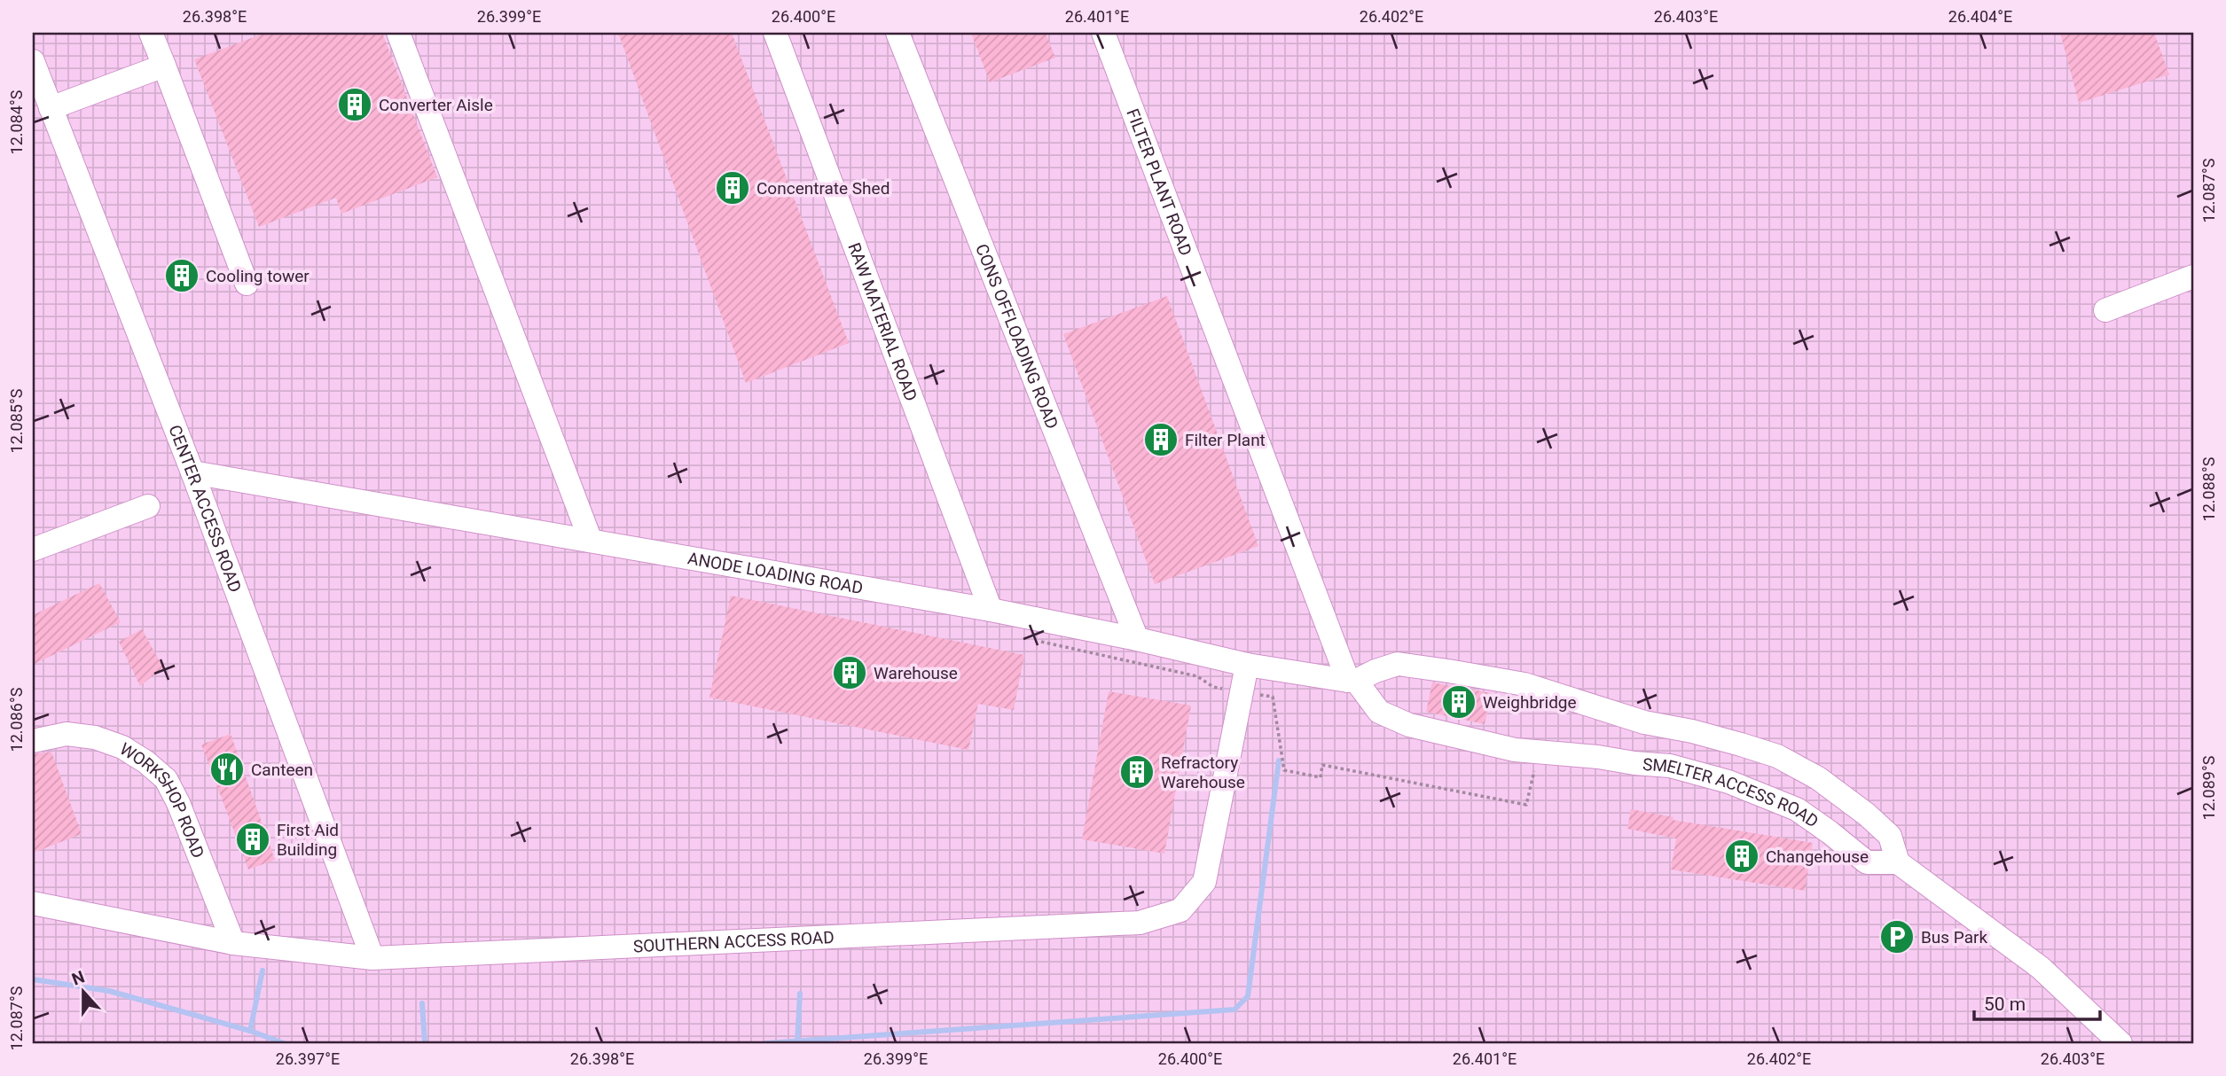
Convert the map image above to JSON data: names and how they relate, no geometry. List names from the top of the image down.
{
  "streets": {
    "lane": [
      "FILTER PLANT ROAD",
      "RAW MATERIAL ROAD",
      "CONS OFFLOADING ROAD",
      "CENTER ACCESS ROAD",
      "ANODE LOADING ROAD",
      "SMELTER ACCESS ROAD",
      "WORKSHOP ROAD",
      "SOUTHERN ACCESS ROAD"
    ]
  },
  "crossings": [
    ["FILTER PLANT ROAD", "ANODE LOADING ROAD"],
    ["FILTER PLANT ROAD", "SMELTER ACCESS ROAD"],
    ["RAW MATERIAL ROAD", "ANODE LOADING ROAD"],
    ["CONS OFFLOADING ROAD", "ANODE LOADING ROAD"],
    ["CENTER ACCESS ROAD", "ANODE LOADING ROAD"],
    ["CENTER ACCESS ROAD", "SOUTHERN ACCESS ROAD"],
    ["ANODE LOADING ROAD", "SMELTER ACCESS ROAD"],
    ["ANODE LOADING ROAD", "SOUTHERN ACCESS ROAD"],
    ["WORKSHOP ROAD", "SOUTHERN ACCESS ROAD"]
  ],
  "places": {
    "building": [
      "Converter Aisle",
      "Concentrate Shed",
      "Cooling tower",
      "Filter Plant",
      "Warehouse",
      "Weighbridge",
      "Refractory Warehouse",
      "First Aid Building",
      "Changehouse"
    ],
    "restaurant": ["Canteen"],
    "parking": ["Bus Park"]
  },
  "scale_bar": "50 m",
  "north": "top",
  "coordinates": [
    "26.398°E",
    "26.399°E",
    "26.400°E",
    "26.401°E",
    "26.402°E",
    "26.403°E",
    "26.404°E",
    "12.084°S",
    "12.087°S",
    "12.085°S",
    "12.088°S",
    "12.086°S",
    "12.089°S",
    "26.397°E"
  ]
}
